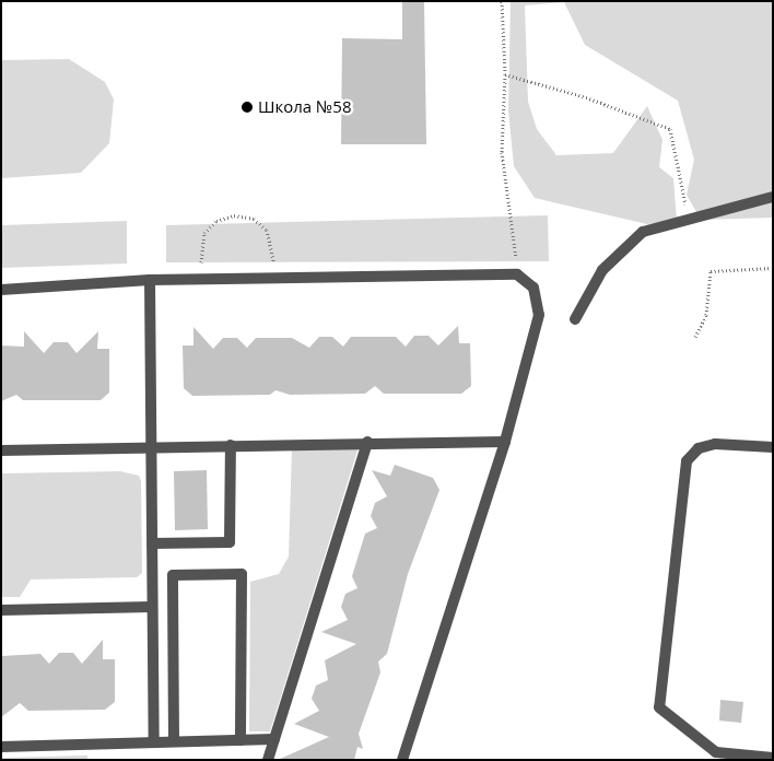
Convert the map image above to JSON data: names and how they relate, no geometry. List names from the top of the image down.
{
  "places": ["Школа №58"]
}
